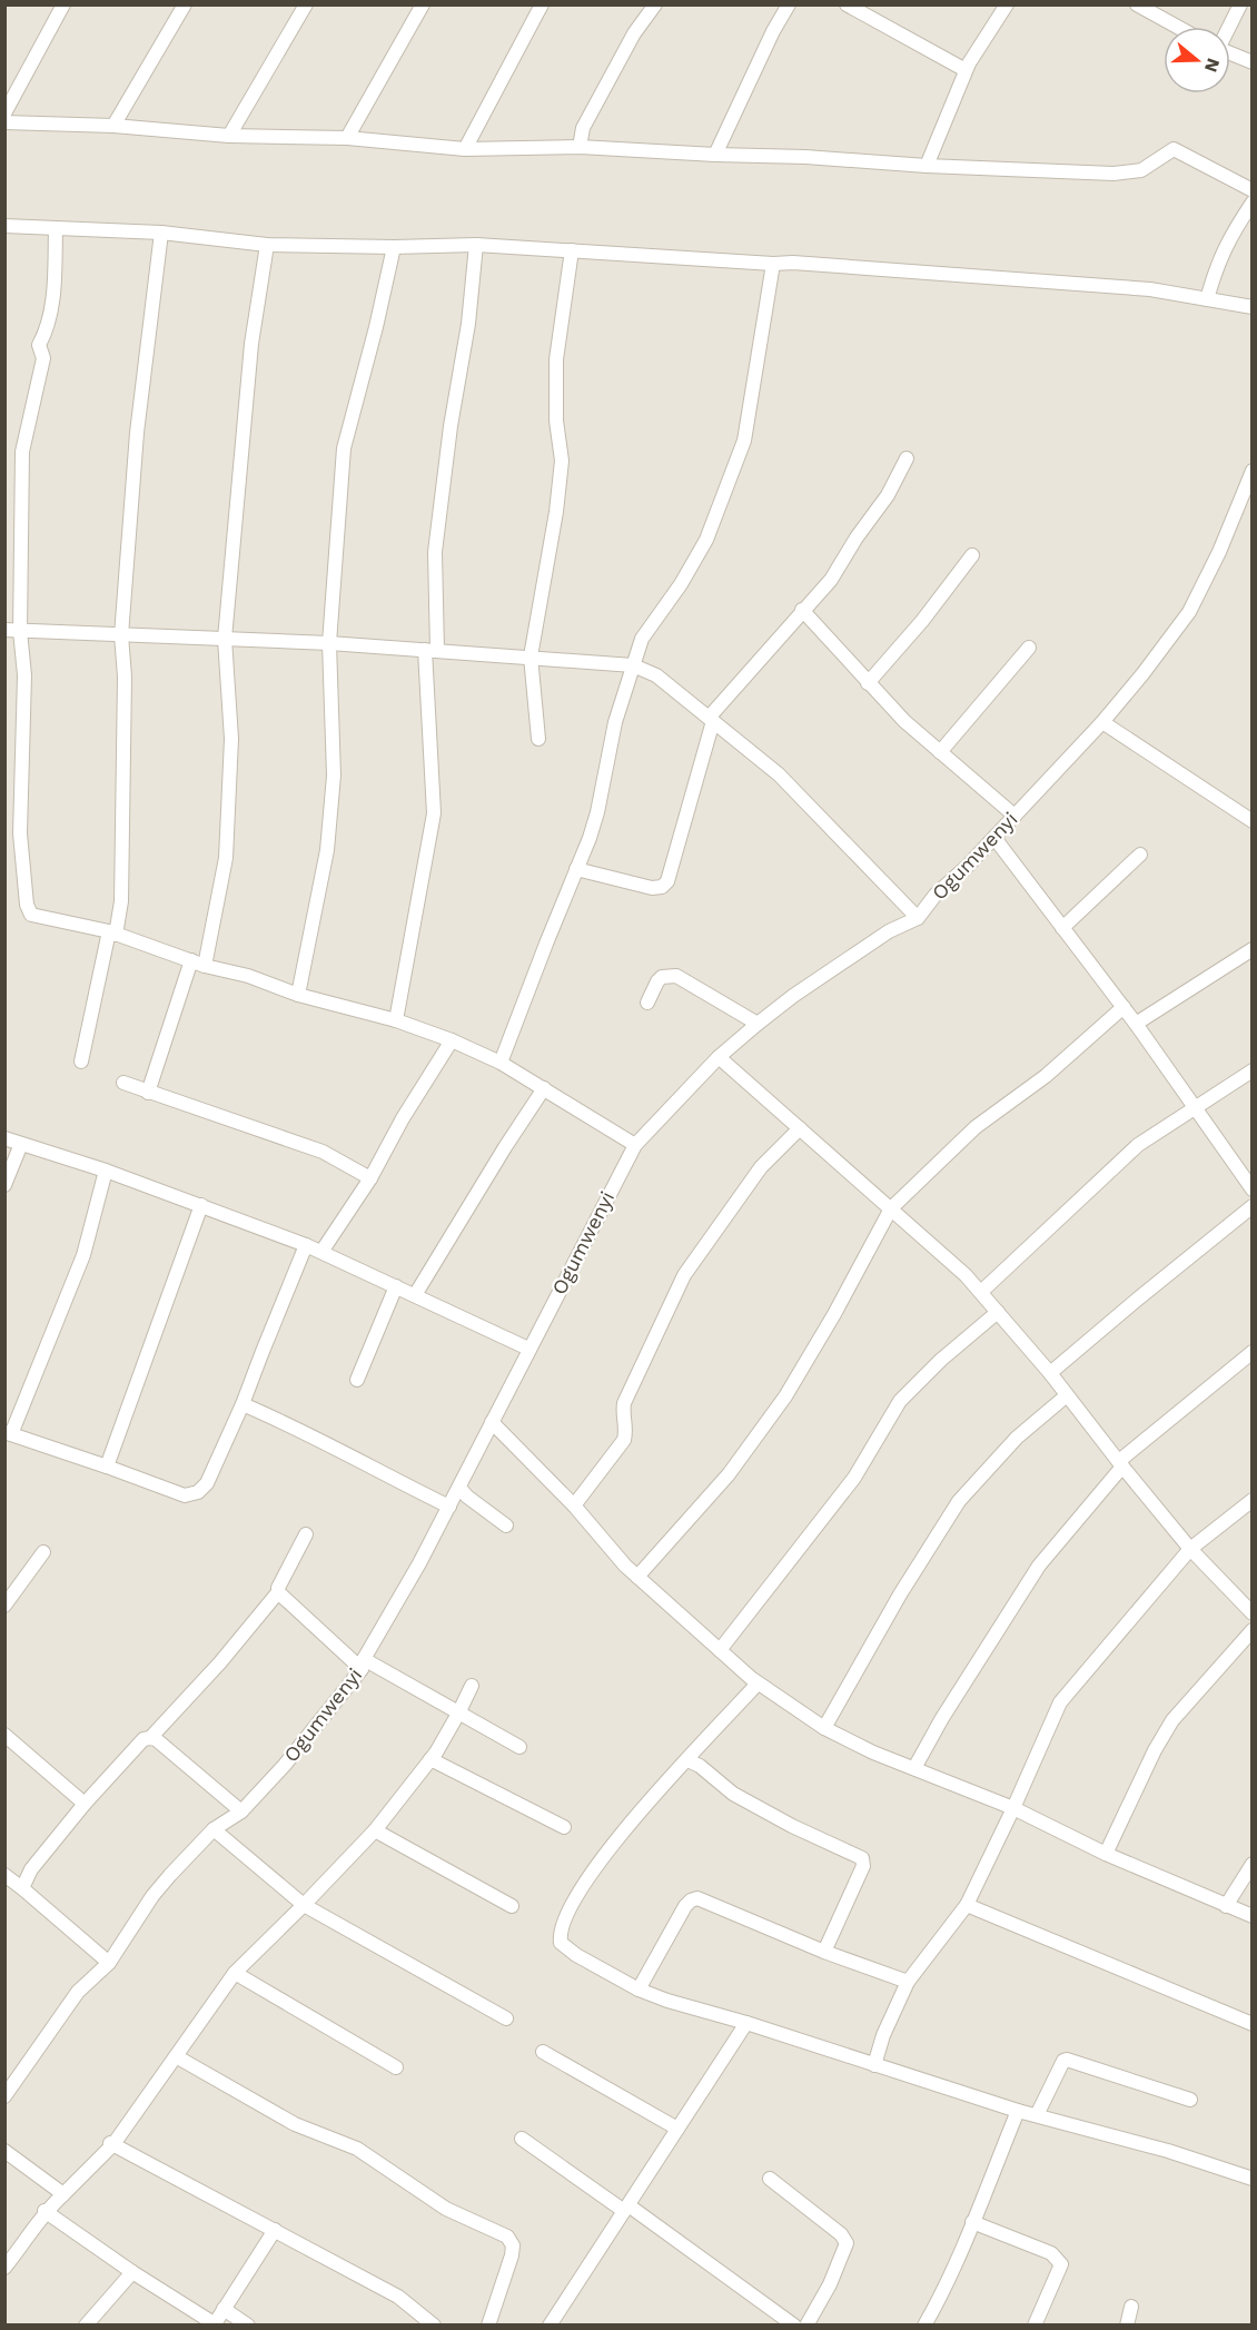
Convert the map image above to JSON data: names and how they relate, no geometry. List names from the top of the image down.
{
  "streets": {
    "street": ["Ogumwenyi"]
  },
  "north": "right"
}
